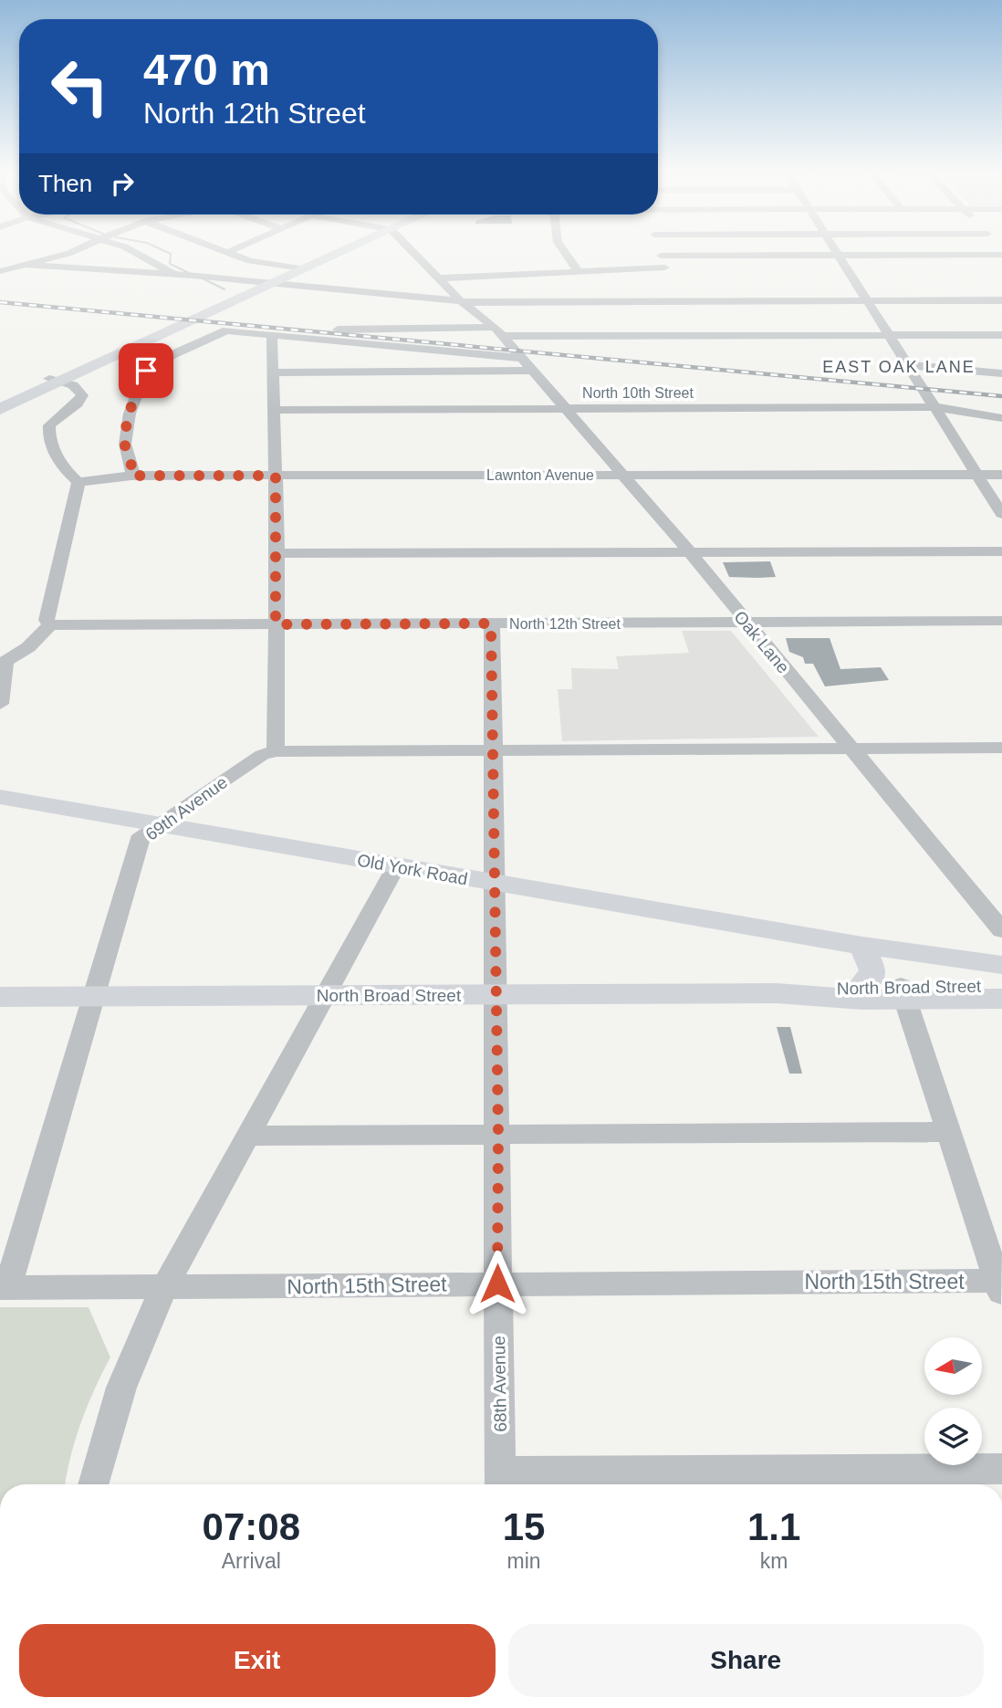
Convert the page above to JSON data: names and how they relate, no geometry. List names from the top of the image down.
{
  "streets": {
    "main road": ["Old York Road", "North Broad Street"],
    "street": [
      "North 10th Street",
      "Lawnton Avenue",
      "North 12th Street",
      "Oak Lane",
      "69th Avenue",
      "North 15th Street",
      "68th Avenue"
    ]
  },
  "crossings": [
    ["North 10th Street", "Oak Lane"],
    ["Lawnton Avenue", "Oak Lane"],
    ["North 12th Street", "Oak Lane"],
    ["North 12th Street", "68th Avenue"],
    ["69th Avenue", "Old York Road"],
    ["69th Avenue", "North Broad Street"],
    ["69th Avenue", "North 15th Street"],
    ["Old York Road", "North Broad Street"],
    ["Old York Road", "68th Avenue"],
    ["North Broad Street", "68th Avenue"],
    ["North 15th Street", "68th Avenue"]
  ],
  "districts": ["EAST OAK LANE"],
  "north": "left",
  "page": {
    "turn": ["470 m", "North 12th Street"],
    "then": "Then",
    "eta": [
      "07:08",
      "Arrival",
      "15",
      "min",
      "1.1",
      "km"
    ],
    "buttons": ["Exit", "Share"]
  }
}
